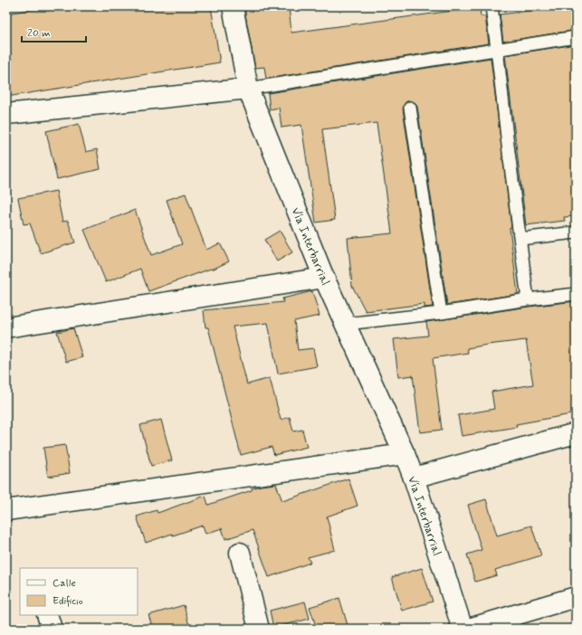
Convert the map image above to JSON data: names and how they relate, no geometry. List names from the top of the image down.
{
  "streets": {
    "street": ["Vía Interbarrial"]
  },
  "legend": ["Calle", "Edificio"],
  "scale_bar": "20 m"
}
